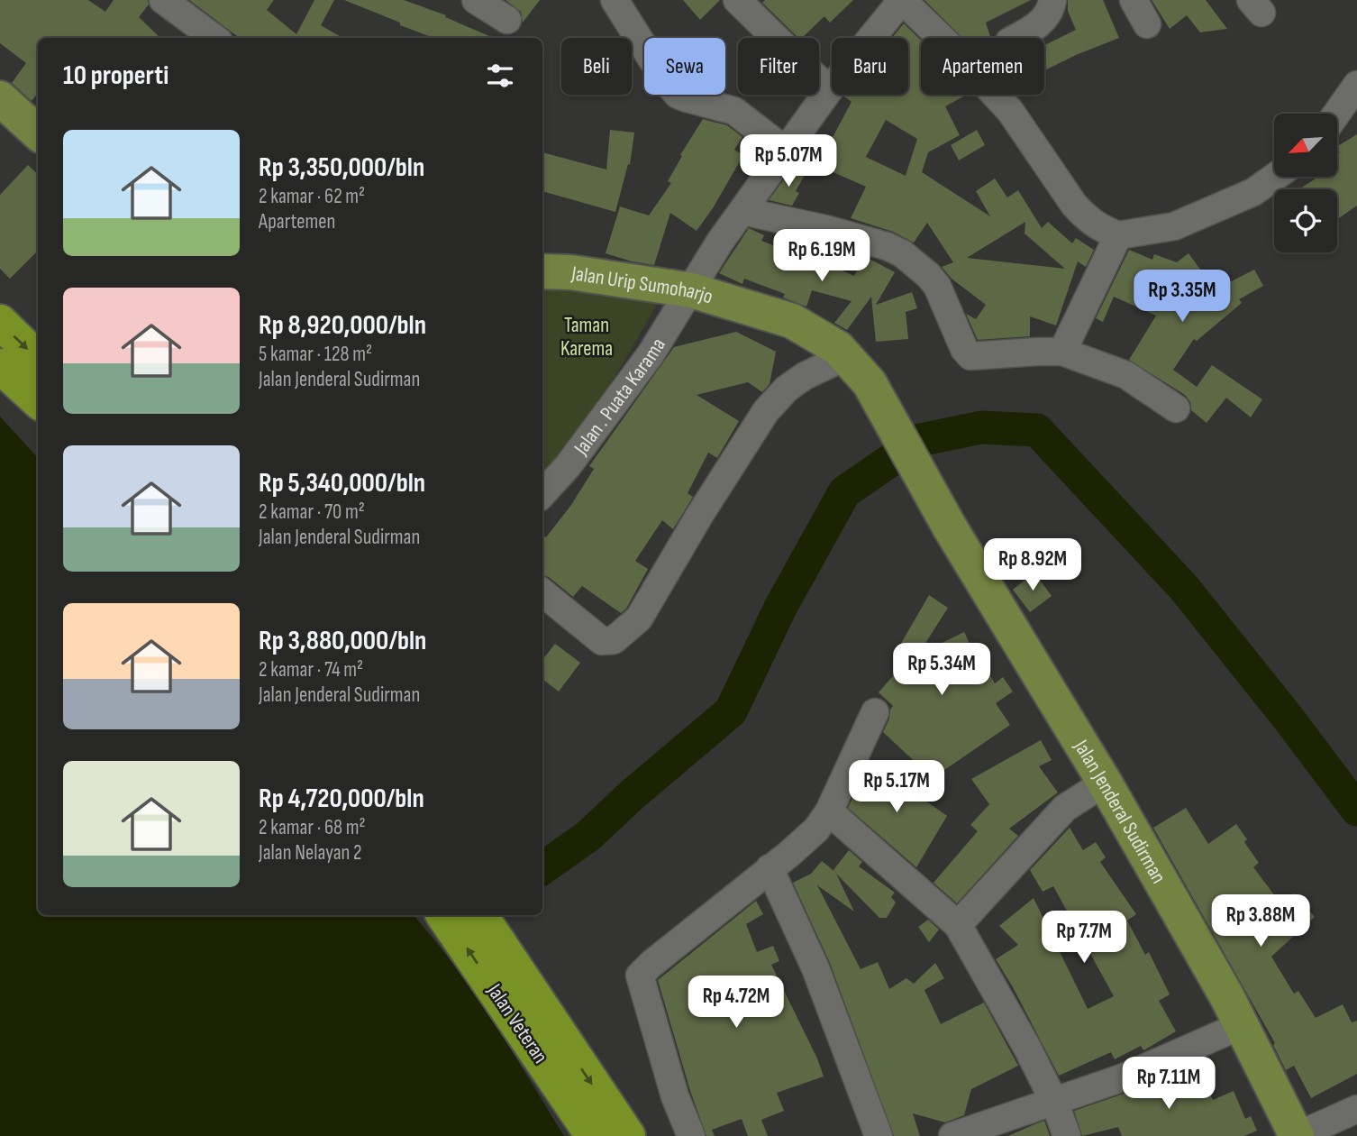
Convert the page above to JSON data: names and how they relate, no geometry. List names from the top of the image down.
{
  "streets": {
    "highway": ["Jalan Veteran"],
    "main road": ["Jalan Urip Sumoharjo", "Jalan Jenderal Sudirman"],
    "street": ["Jalan . Puata Karama"]
  },
  "crossings": [
    ["Jalan Urip Sumoharjo", "Jalan . Puata Karama"],
    ["Jalan Urip Sumoharjo", "Jalan Jenderal Sudirman"]
  ],
  "parks": ["Taman Karema"],
  "north": "bottom left",
  "page": {
    "chip": [
      "Beli",
      "Sewa",
      "Filter",
      "Baru",
      "Apartemen"
    ],
    "heading": "10 properti",
    "list": [
      {
        "name": "Rp 3,350,000/bln",
        "note": "2 kamar · 62 m² · Apartemen"
      },
      {
        "name": "Rp 8,920,000/bln",
        "note": "5 kamar · 128 m² · Jalan Jenderal Sudirman"
      },
      {
        "name": "Rp 5,340,000/bln",
        "note": "2 kamar · 70 m² · Jalan Jenderal Sudirman"
      },
      {
        "name": "Rp 3,880,000/bln",
        "note": "2 kamar · 74 m² · Jalan Jenderal Sudirman"
      },
      {
        "name": "Rp 4,720,000/bln",
        "note": "2 kamar · 68 m² · Jalan Nelayan 2"
      }
    ],
    "price": [
      "Rp 5.07M",
      "Rp 6.19M",
      "Rp 3.35M",
      "Rp 8.92M",
      "Rp 5.34M",
      "Rp 5.17M",
      "Rp 3.88M",
      "Rp 7.7M",
      "Rp 4.72M",
      "Rp 7.11M"
    ]
  }
}
